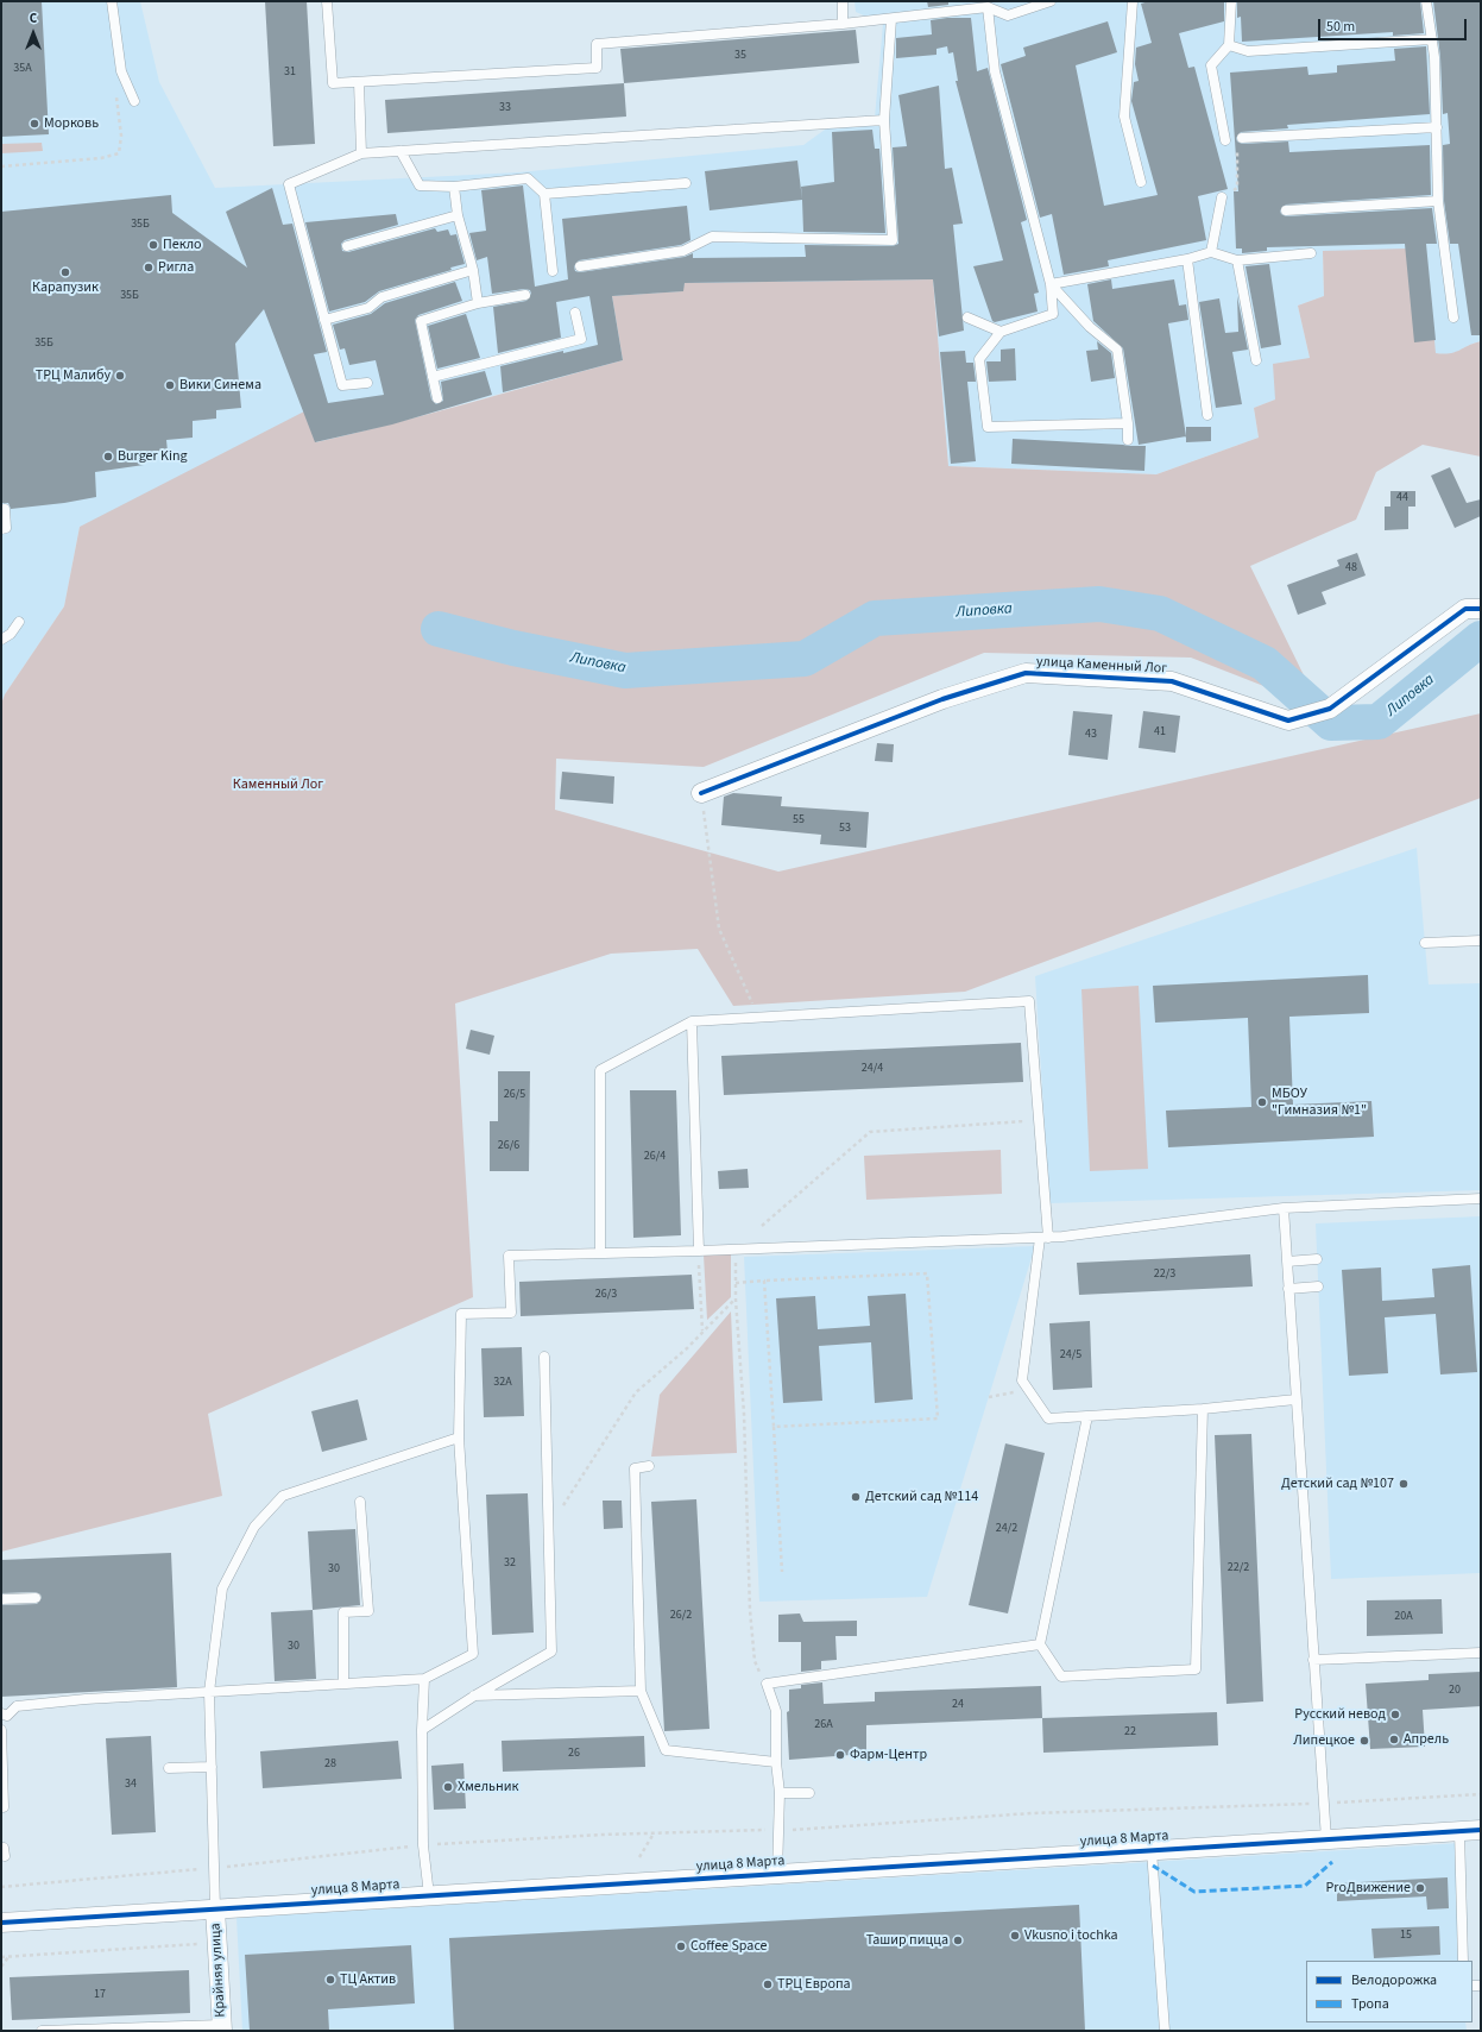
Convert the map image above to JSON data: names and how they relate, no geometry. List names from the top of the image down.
{
  "streets": {
    "street": ["улица Каменный Лог", "улица 8 Марта", "Крайняя улица"]
  },
  "crossings": [
    ["улица 8 Марта", "Крайняя улица"]
  ],
  "water": ["Липовка"],
  "parks": ["Каменный Лог"],
  "places": [
    "Морковь",
    "Пекло",
    "Ригла",
    "Карапузик",
    "ТРЦ Малибу",
    "Вики Синема",
    "Burger King",
    "МБОУ \"Гимназия №1\"",
    "Детский сад №107",
    "Детский сад №114",
    "Русский невод",
    "Апрель",
    "Липецкое",
    "Фарм-Центр",
    "Хмельник",
    "ProДвижение",
    "Vkusno i tochka",
    "Ташир пицца",
    "Coffee Space",
    "ТЦ Актив",
    "ТРЦ Европа"
  ],
  "house_numbers": [
    "35",
    "35А",
    "31",
    "33",
    "35Б",
    "35Б",
    "35Б",
    "44",
    "48",
    "41",
    "43",
    "55",
    "53",
    "24/4",
    "26/5",
    "26/6",
    "26/4",
    "22/3",
    "26/3",
    "24/5",
    "32А",
    "24/2",
    "32",
    "22/2",
    "30",
    "26/2",
    "20А",
    "30",
    "20",
    "24",
    "26А",
    "22",
    "26",
    "28",
    "34",
    "15",
    "17"
  ],
  "legend": ["Велодорожка", "Тропа"],
  "scale_bar": "50 m",
  "north": "top"
}
